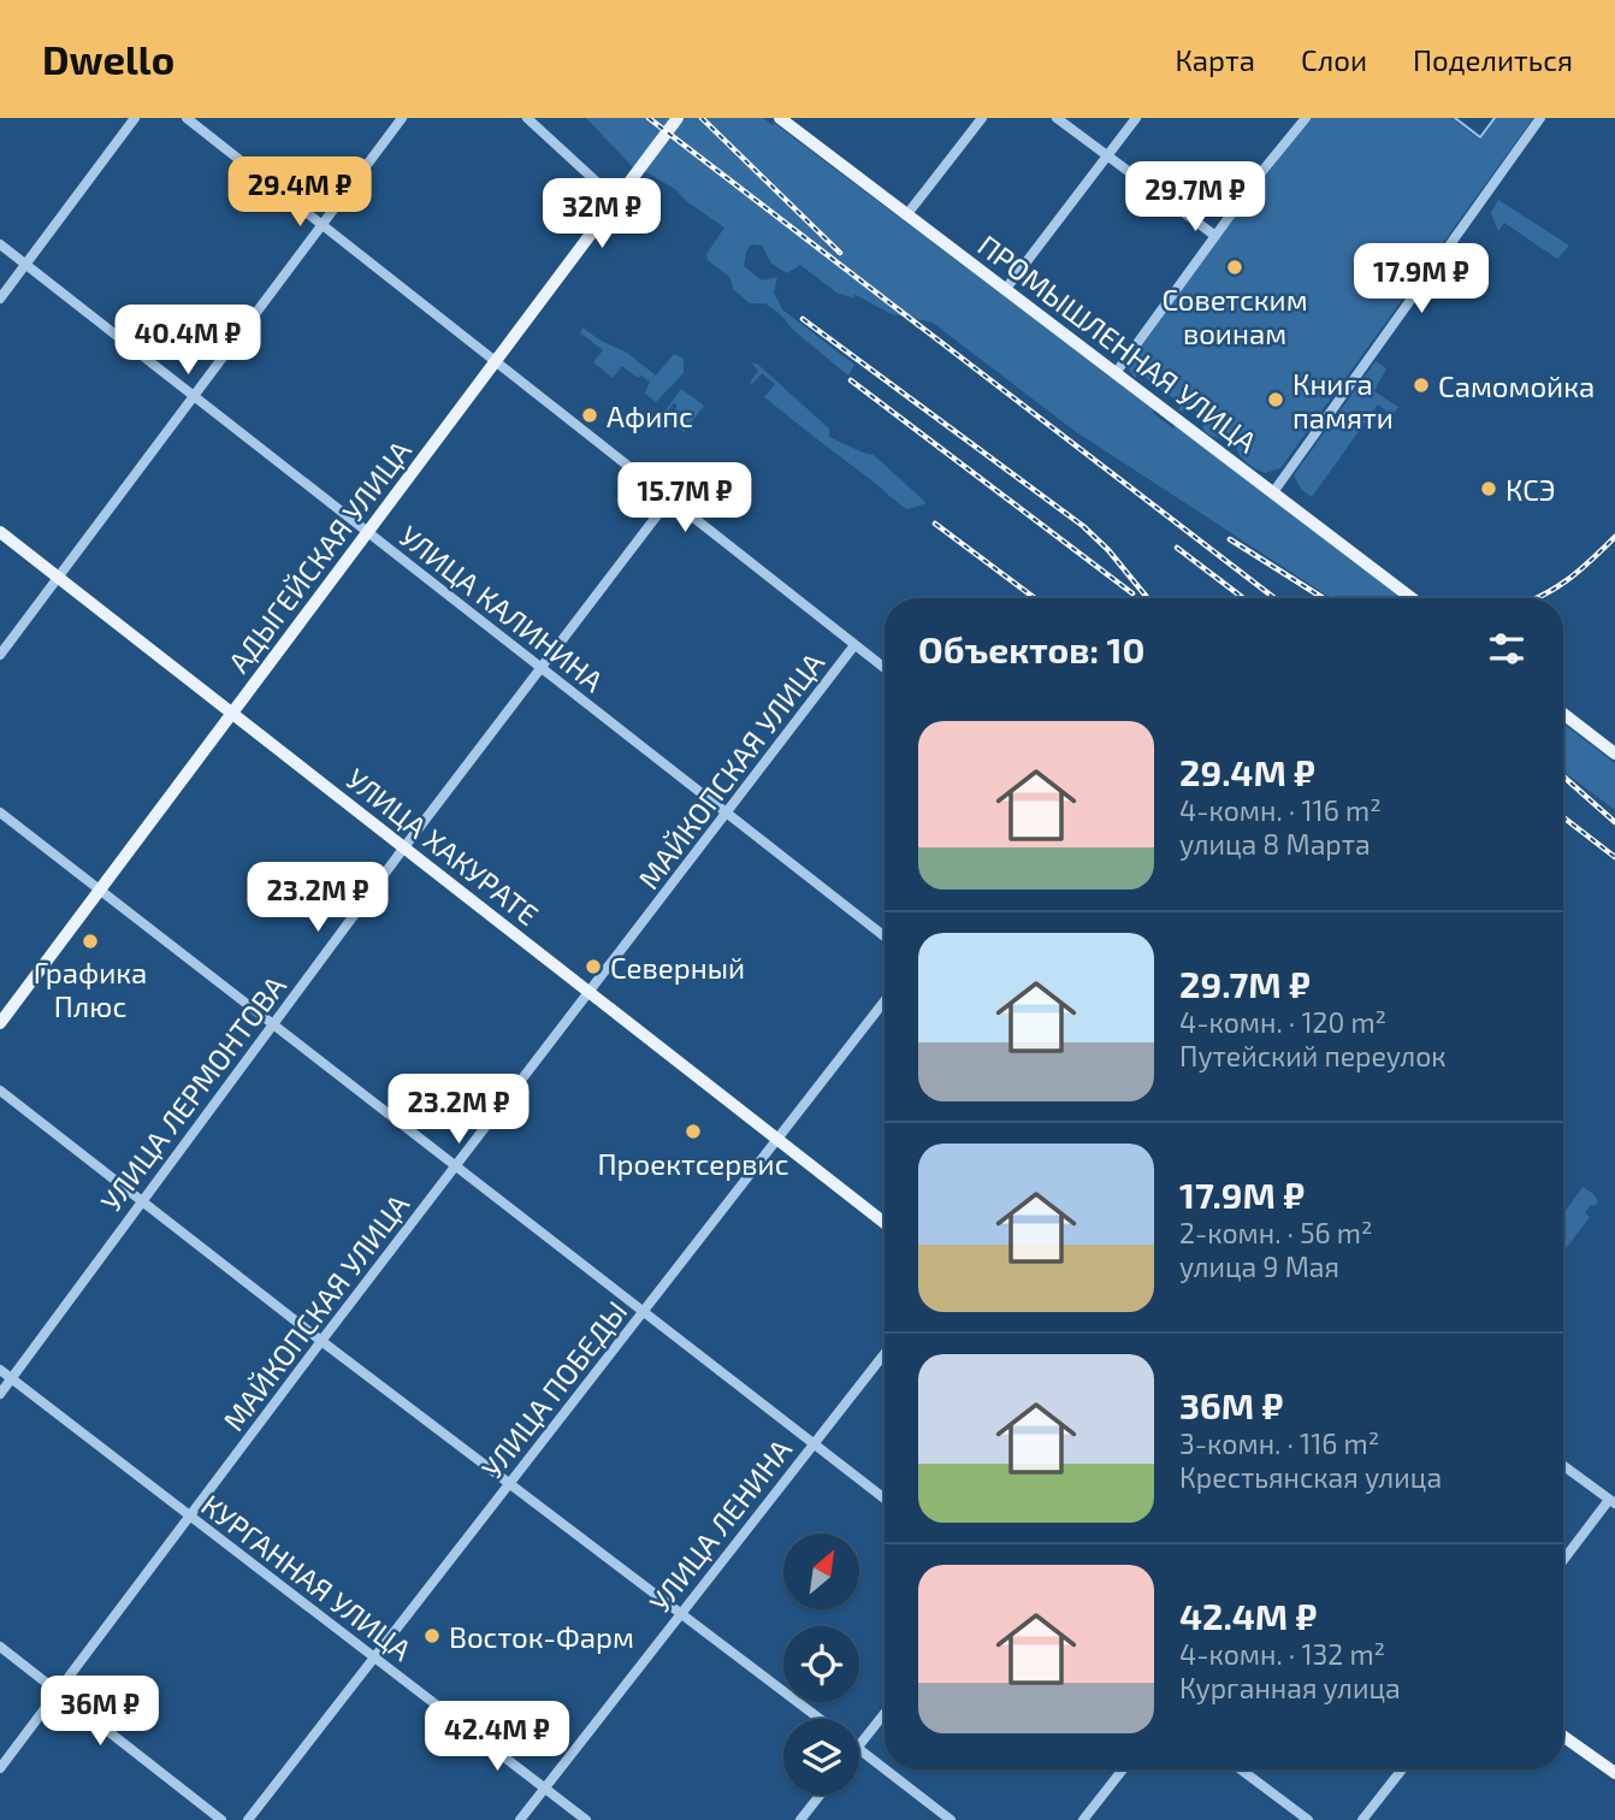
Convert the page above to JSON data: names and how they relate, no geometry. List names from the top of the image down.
{
  "streets": {
    "main road": ["ПРОМЫШЛЕННАЯ УЛИЦА", "АДЫГЕЙСКАЯ УЛИЦА", "УЛИЦА ХАКУРАТЕ"],
    "street": [
      "УЛИЦА КАЛИНИНА",
      "МАЙКОПСКАЯ УЛИЦА",
      "УЛИЦА ЛЕРМОНТОВА",
      "УЛИЦА ПОБЕДЫ",
      "УЛИЦА ЛЕНИНА",
      "КУРГАННАЯ УЛИЦА"
    ]
  },
  "crossings": [
    ["АДЫГЕЙСКАЯ УЛИЦА", "УЛИЦА КАЛИНИНА"],
    ["АДЫГЕЙСКАЯ УЛИЦА", "УЛИЦА ХАКУРАТЕ"],
    ["УЛИЦА КАЛИНИНА", "МАЙКОПСКАЯ УЛИЦА"],
    ["УЛИЦА КАЛИНИНА", "УЛИЦА ЛЕРМОНТОВА"],
    ["МАЙКОПСКАЯ УЛИЦА", "УЛИЦА ХАКУРАТЕ"],
    ["МАЙКОПСКАЯ УЛИЦА", "КУРГАННАЯ УЛИЦА"],
    ["УЛИЦА ХАКУРАТЕ", "УЛИЦА ЛЕРМОНТОВА"],
    ["УЛИЦА ХАКУРАТЕ", "УЛИЦА ПОБЕДЫ"],
    ["УЛИЦА ЛЕРМОНТОВА", "КУРГАННАЯ УЛИЦА"],
    ["УЛИЦА ПОБЕДЫ", "КУРГАННАЯ УЛИЦА"],
    ["УЛИЦА ЛЕНИНА", "КУРГАННАЯ УЛИЦА"]
  ],
  "places": [
    "Советским воинам",
    "Самомойка",
    "Книга памяти",
    "Афипс",
    "КСЭ",
    "Графика Плюс",
    "Северный",
    "Проектсервис",
    "Восток-Фарм"
  ],
  "north": "top right",
  "page": {
    "header": "Dwello",
    "nav": ["Карта", "Слои", "Поделиться"],
    "price": [
      "29.4M ₽",
      "29.7M ₽",
      "32M ₽",
      "17.9M ₽",
      "40.4M ₽",
      "15.7M ₽",
      "23.2M ₽",
      "23.2M ₽",
      "36M ₽",
      "42.4M ₽"
    ],
    "heading": "Объектов: 10",
    "list": [
      {
        "name": "29.4M ₽",
        "note": "4-комн. · 116 m² · улица 8 Марта"
      },
      {
        "name": "29.7M ₽",
        "note": "4-комн. · 120 m² · Путейский переулок"
      },
      {
        "name": "17.9M ₽",
        "note": "2-комн. · 56 m² · улица 9 Мая"
      },
      {
        "name": "36M ₽",
        "note": "3-комн. · 116 m² · Крестьянская улица"
      },
      {
        "name": "42.4M ₽",
        "note": "4-комн. · 132 m² · Курганная улица"
      }
    ]
  }
}
